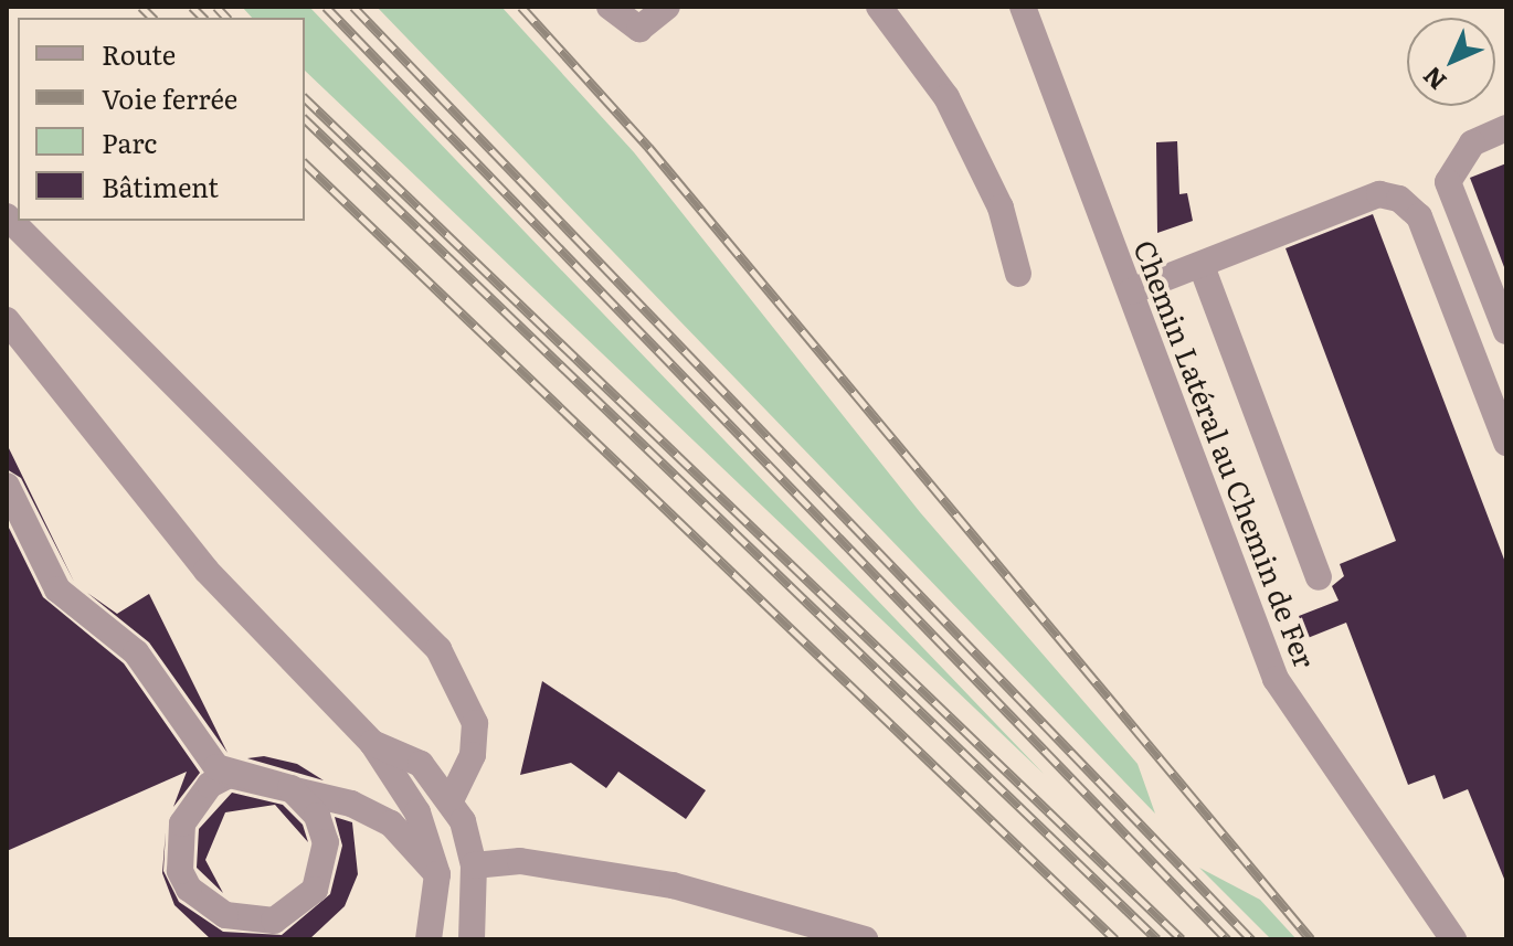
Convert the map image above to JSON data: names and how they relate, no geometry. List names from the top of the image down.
{
  "streets": {
    "street": ["Chemin Latéral au Chemin de Fer"]
  },
  "legend": [
    "Route",
    "Voie ferrée",
    "Parc",
    "Bâtiment"
  ],
  "north": "bottom left"
}
